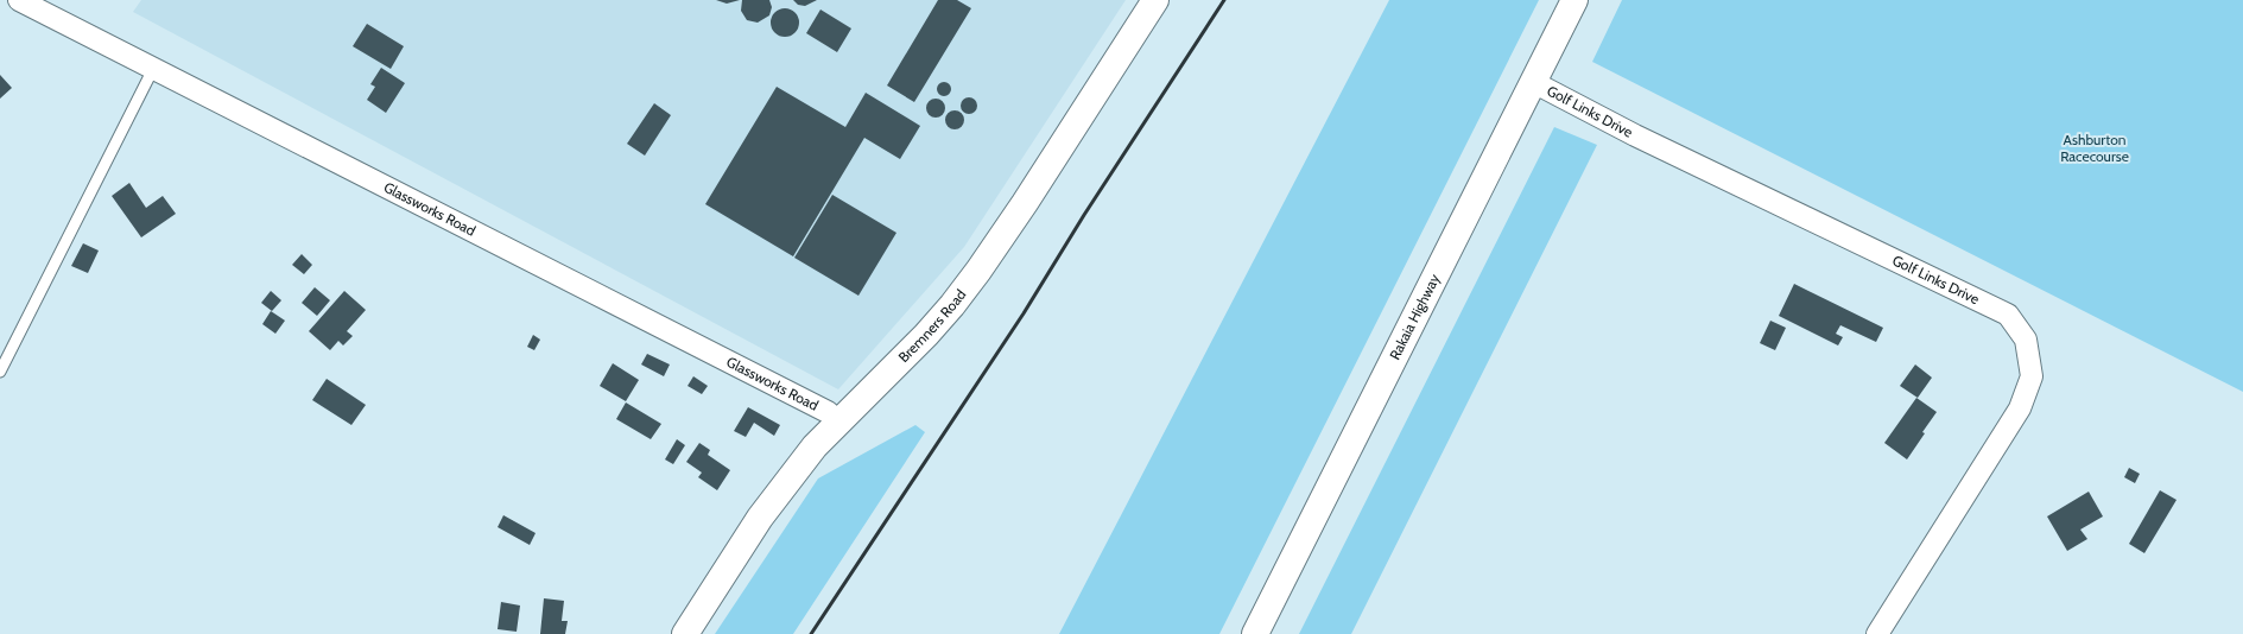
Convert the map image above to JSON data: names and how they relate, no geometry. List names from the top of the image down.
{
  "streets": {
    "main road": ["Rakaia Highway", "Bremners Road"],
    "street": ["Golf Links Drive", "Glassworks Road"]
  },
  "crossings": [
    ["Golf Links Drive", "Rakaia Highway"],
    ["Glassworks Road", "Bremners Road"]
  ],
  "parks": ["Ashburton Racecourse"]
}
